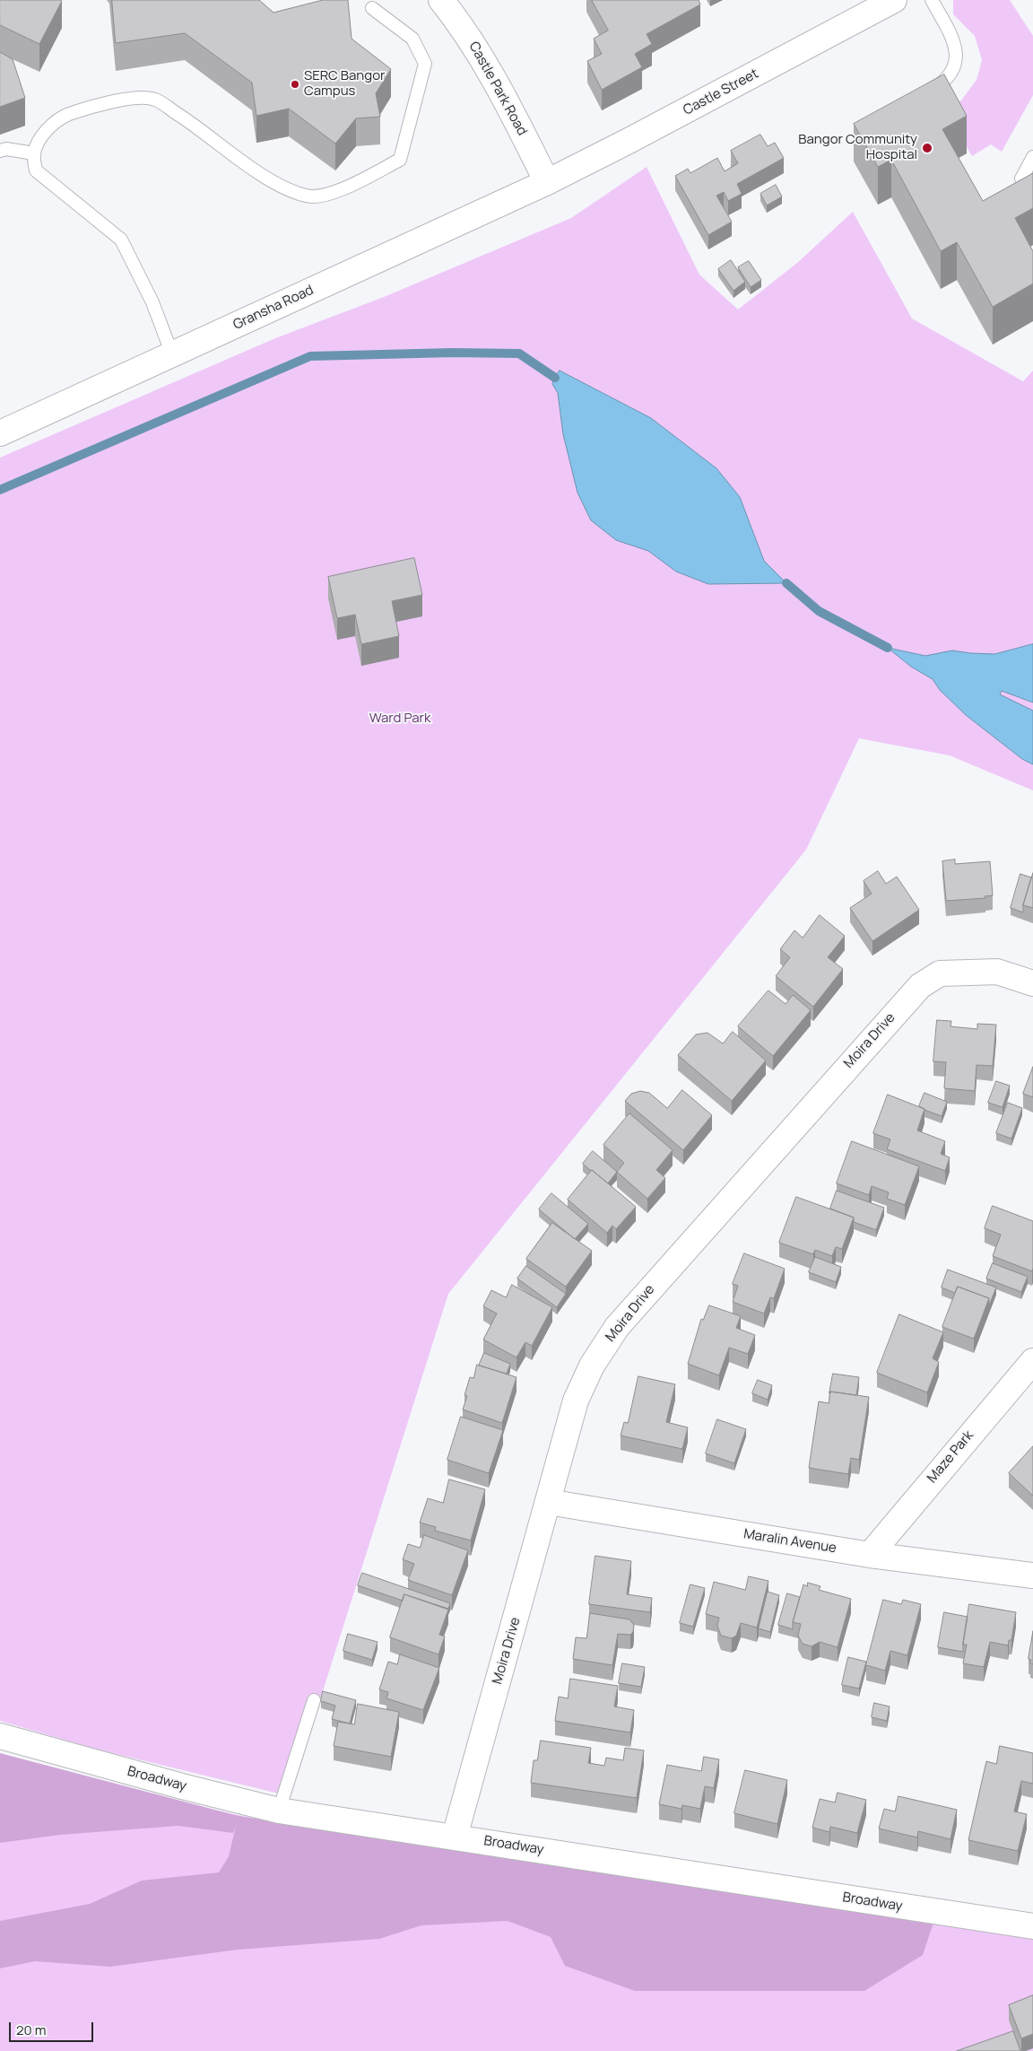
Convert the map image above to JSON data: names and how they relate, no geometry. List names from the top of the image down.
{
  "streets": {
    "street": [
      "Castle Park Road",
      "Castle Street",
      "Gransha Road",
      "Moira Drive",
      "Maze Park",
      "Maralin Avenue",
      "Broadway"
    ]
  },
  "crossings": [
    ["Castle Park Road", "Castle Street"],
    ["Castle Park Road", "Gransha Road"],
    ["Castle Street", "Gransha Road"],
    ["Moira Drive", "Maralin Avenue"],
    ["Moira Drive", "Broadway"],
    ["Maze Park", "Maralin Avenue"]
  ],
  "parks": ["Ward Park"],
  "places": ["SERC Bangor Campus", "Bangor Community Hospital"],
  "scale_bar": "20 m"
}
